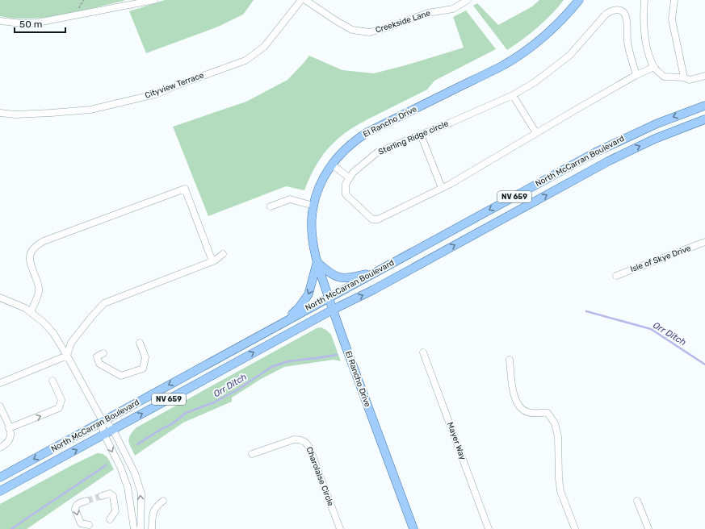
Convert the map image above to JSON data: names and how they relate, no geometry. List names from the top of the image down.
{
  "streets": {
    "main road": ["El Rancho Drive", "North McCarran Boulevard", "NV 659"],
    "street": [
      "Creekside Lane",
      "Cityview Terrace",
      "Sterling Ridge circle",
      "Isle of Skye Drive",
      "Mayer Way",
      "Charolaise Circle"
    ]
  },
  "crossings": [
    ["El Rancho Drive", "North McCarran Boulevard"]
  ],
  "water": ["Orr Ditch"],
  "scale_bar": "50 m"
}
